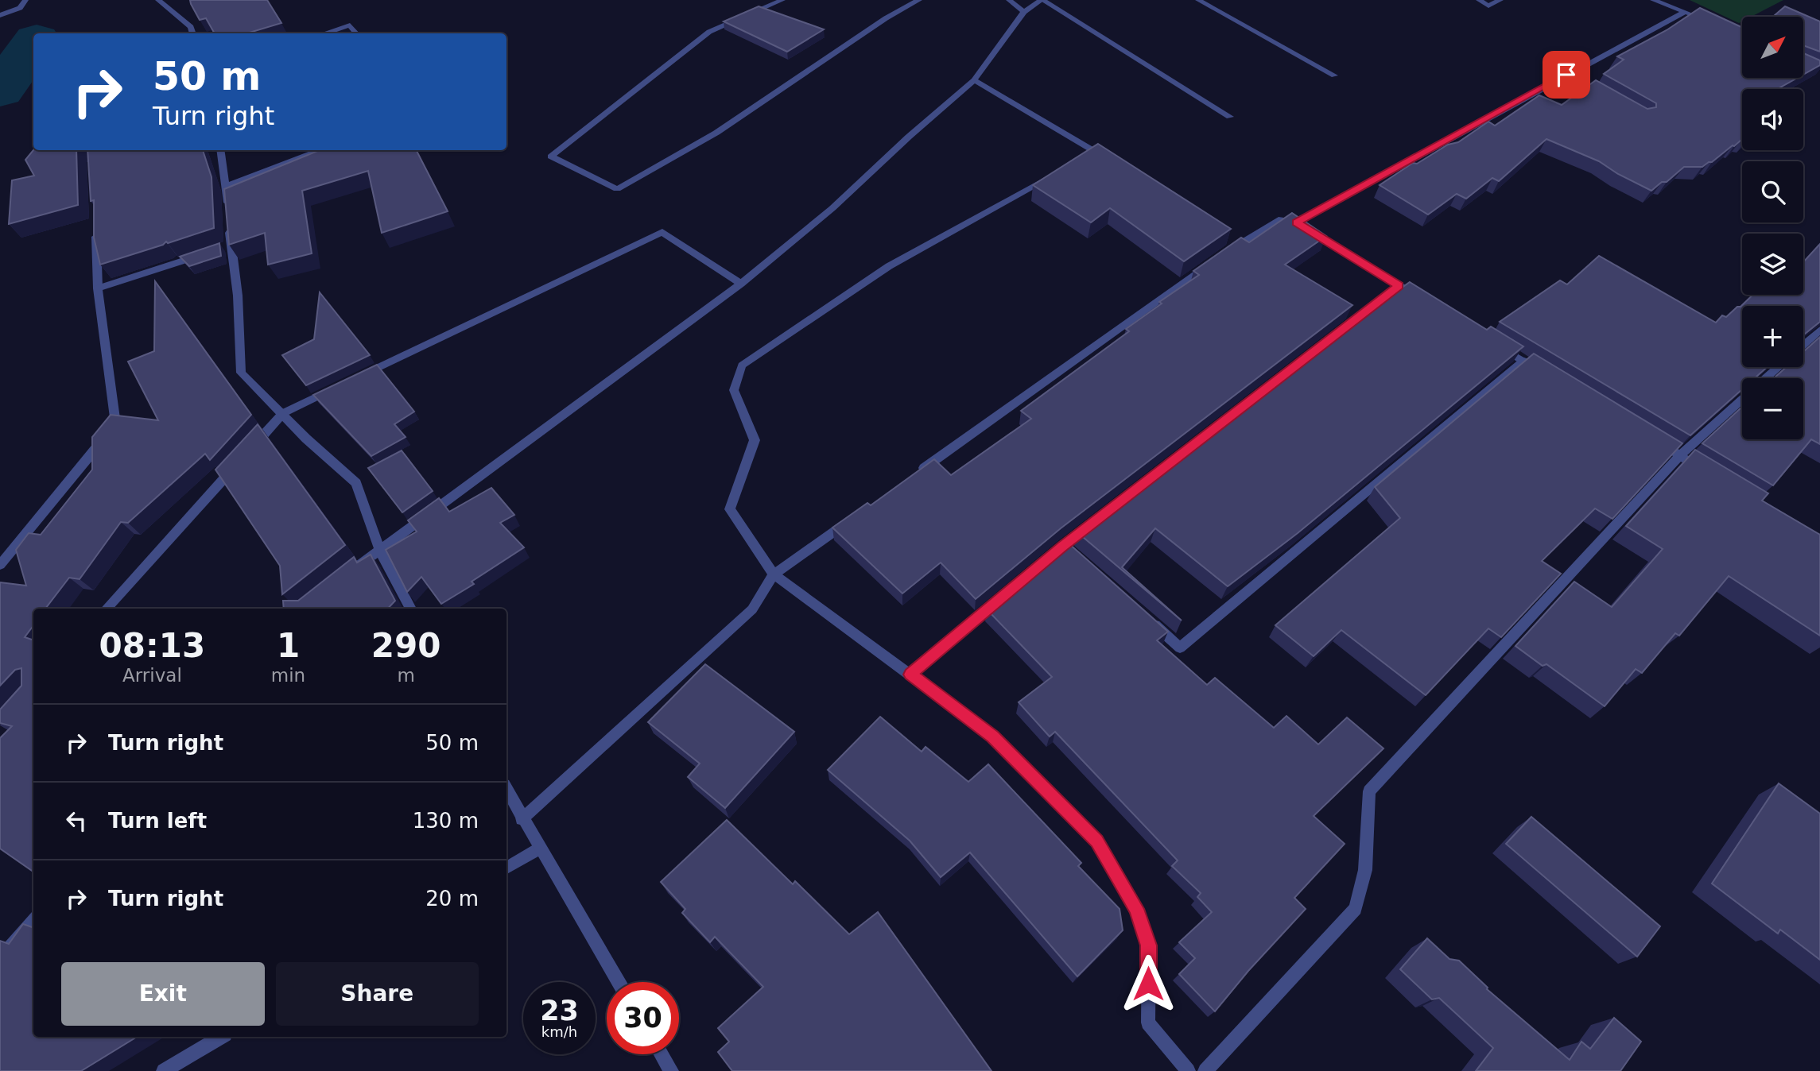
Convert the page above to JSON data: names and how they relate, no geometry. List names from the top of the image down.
{
  "north": "top right",
  "page": {
    "map_buttons": ["+", "−"],
    "turn": ["50 m", "Turn right"],
    "eta": [
      "08:13",
      "Arrival",
      "1",
      "min",
      "290",
      "m"
    ],
    "list": [
      {
        "name": "Turn right",
        "value": "50 m"
      },
      {
        "name": "Turn left",
        "value": "130 m"
      },
      {
        "name": "Turn right",
        "value": "20 m"
      }
    ],
    "buttons": ["Exit", "Share"],
    "speed": "23 km/h",
    "limit": "30"
  }
}
